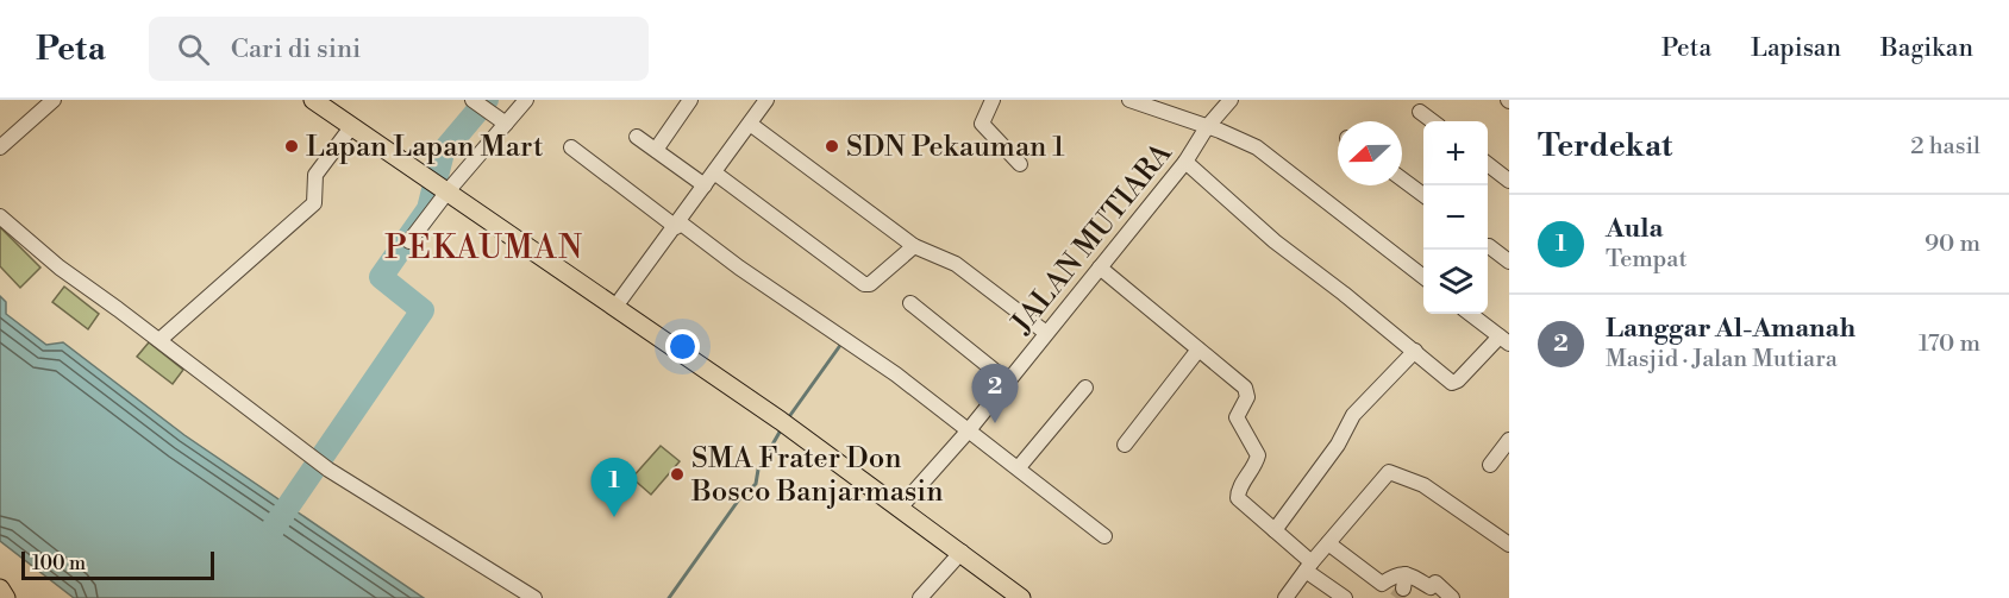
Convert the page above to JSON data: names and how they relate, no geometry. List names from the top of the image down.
{
  "streets": {
    "street": ["JALAN MUTIARA"]
  },
  "districts": ["PEKAUMAN"],
  "places": ["Lapan Lapan Mart", "SDN Pekauman 1", "SMA Frater Don Bosco Banjarmasin"],
  "scale_bar": "100 m",
  "north": "left",
  "page": {
    "header": "Peta",
    "search": "Cari di sini",
    "nav": ["Peta", "Lapisan", "Bagikan"],
    "heading": ["Terdekat", "2 hasil"],
    "map_buttons": ["+", "−"],
    "list": [
      {
        "mark": "1",
        "name": "Aula",
        "note": "Tempat",
        "value": "90 m"
      },
      {
        "mark": "2",
        "name": "Langgar Al-Amanah",
        "note": "Masjid · Jalan Mutiara",
        "value": "170 m"
      }
    ],
    "pins": ["2", "1"],
    "scale": "100 m"
  }
}
